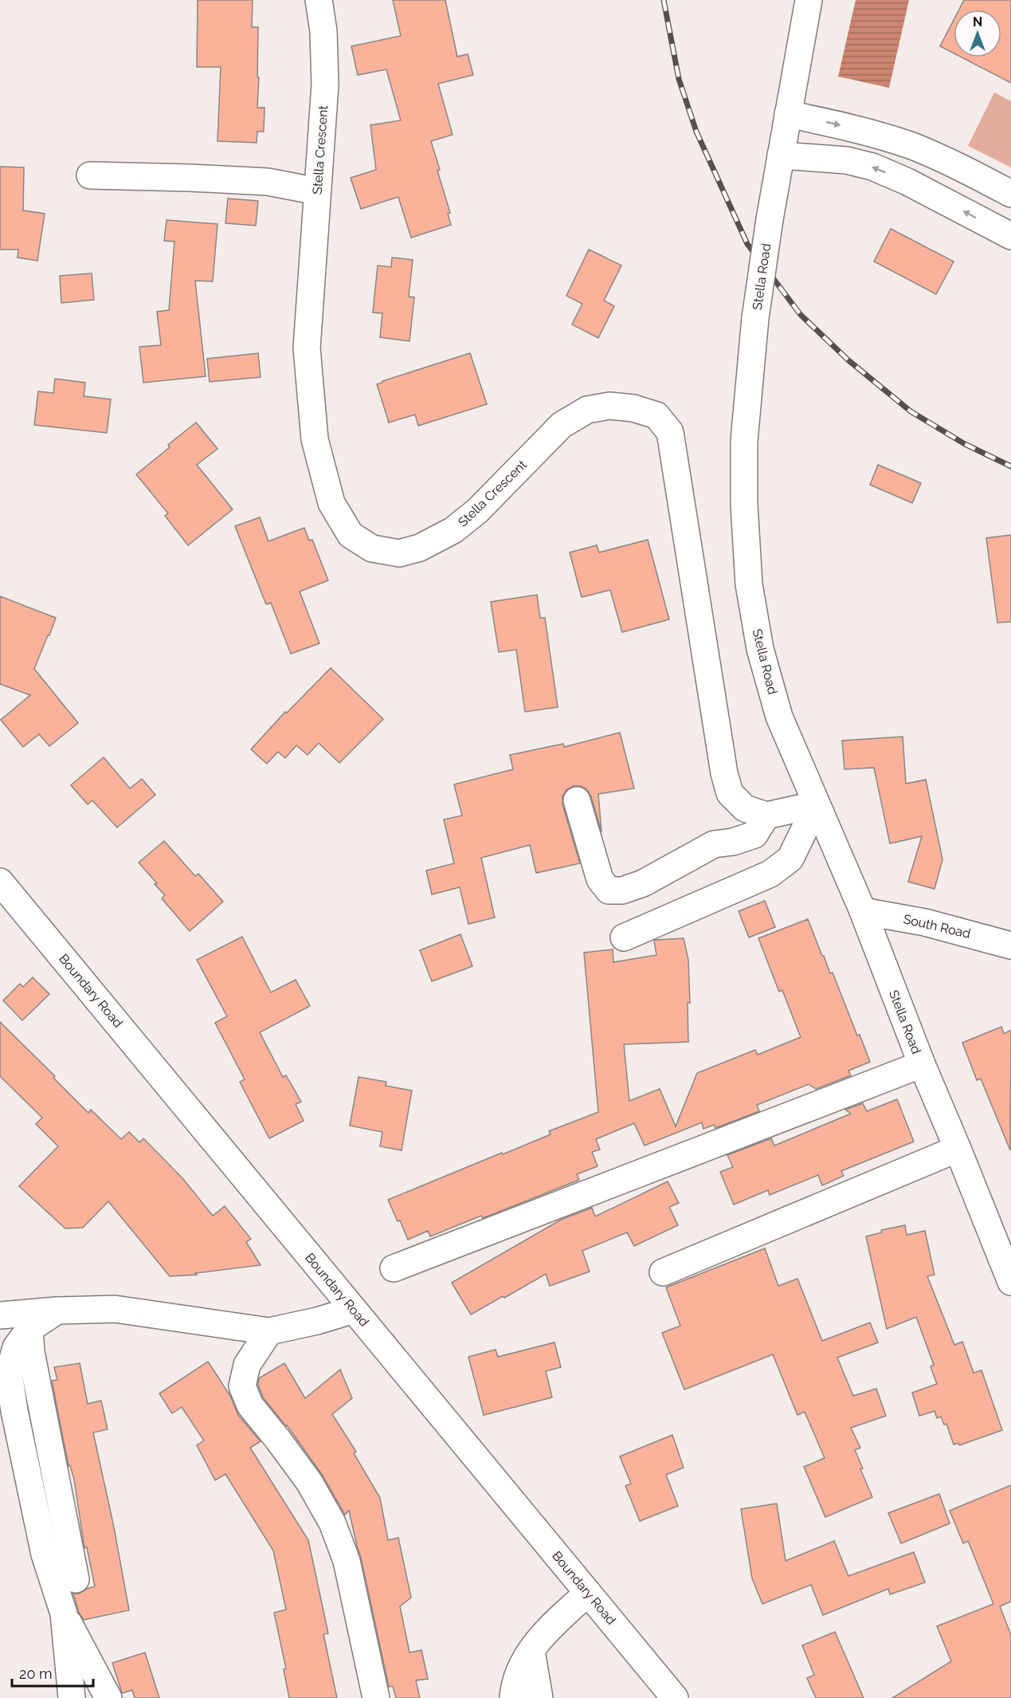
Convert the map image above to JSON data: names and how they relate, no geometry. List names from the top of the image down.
{
  "streets": {
    "street": [
      "Stella Crescent",
      "Stella Road",
      "South Road",
      "Boundary Road"
    ]
  },
  "crossings": [
    ["Stella Road", "South Road"]
  ],
  "scale_bar": "20 m",
  "north": "top"
}
